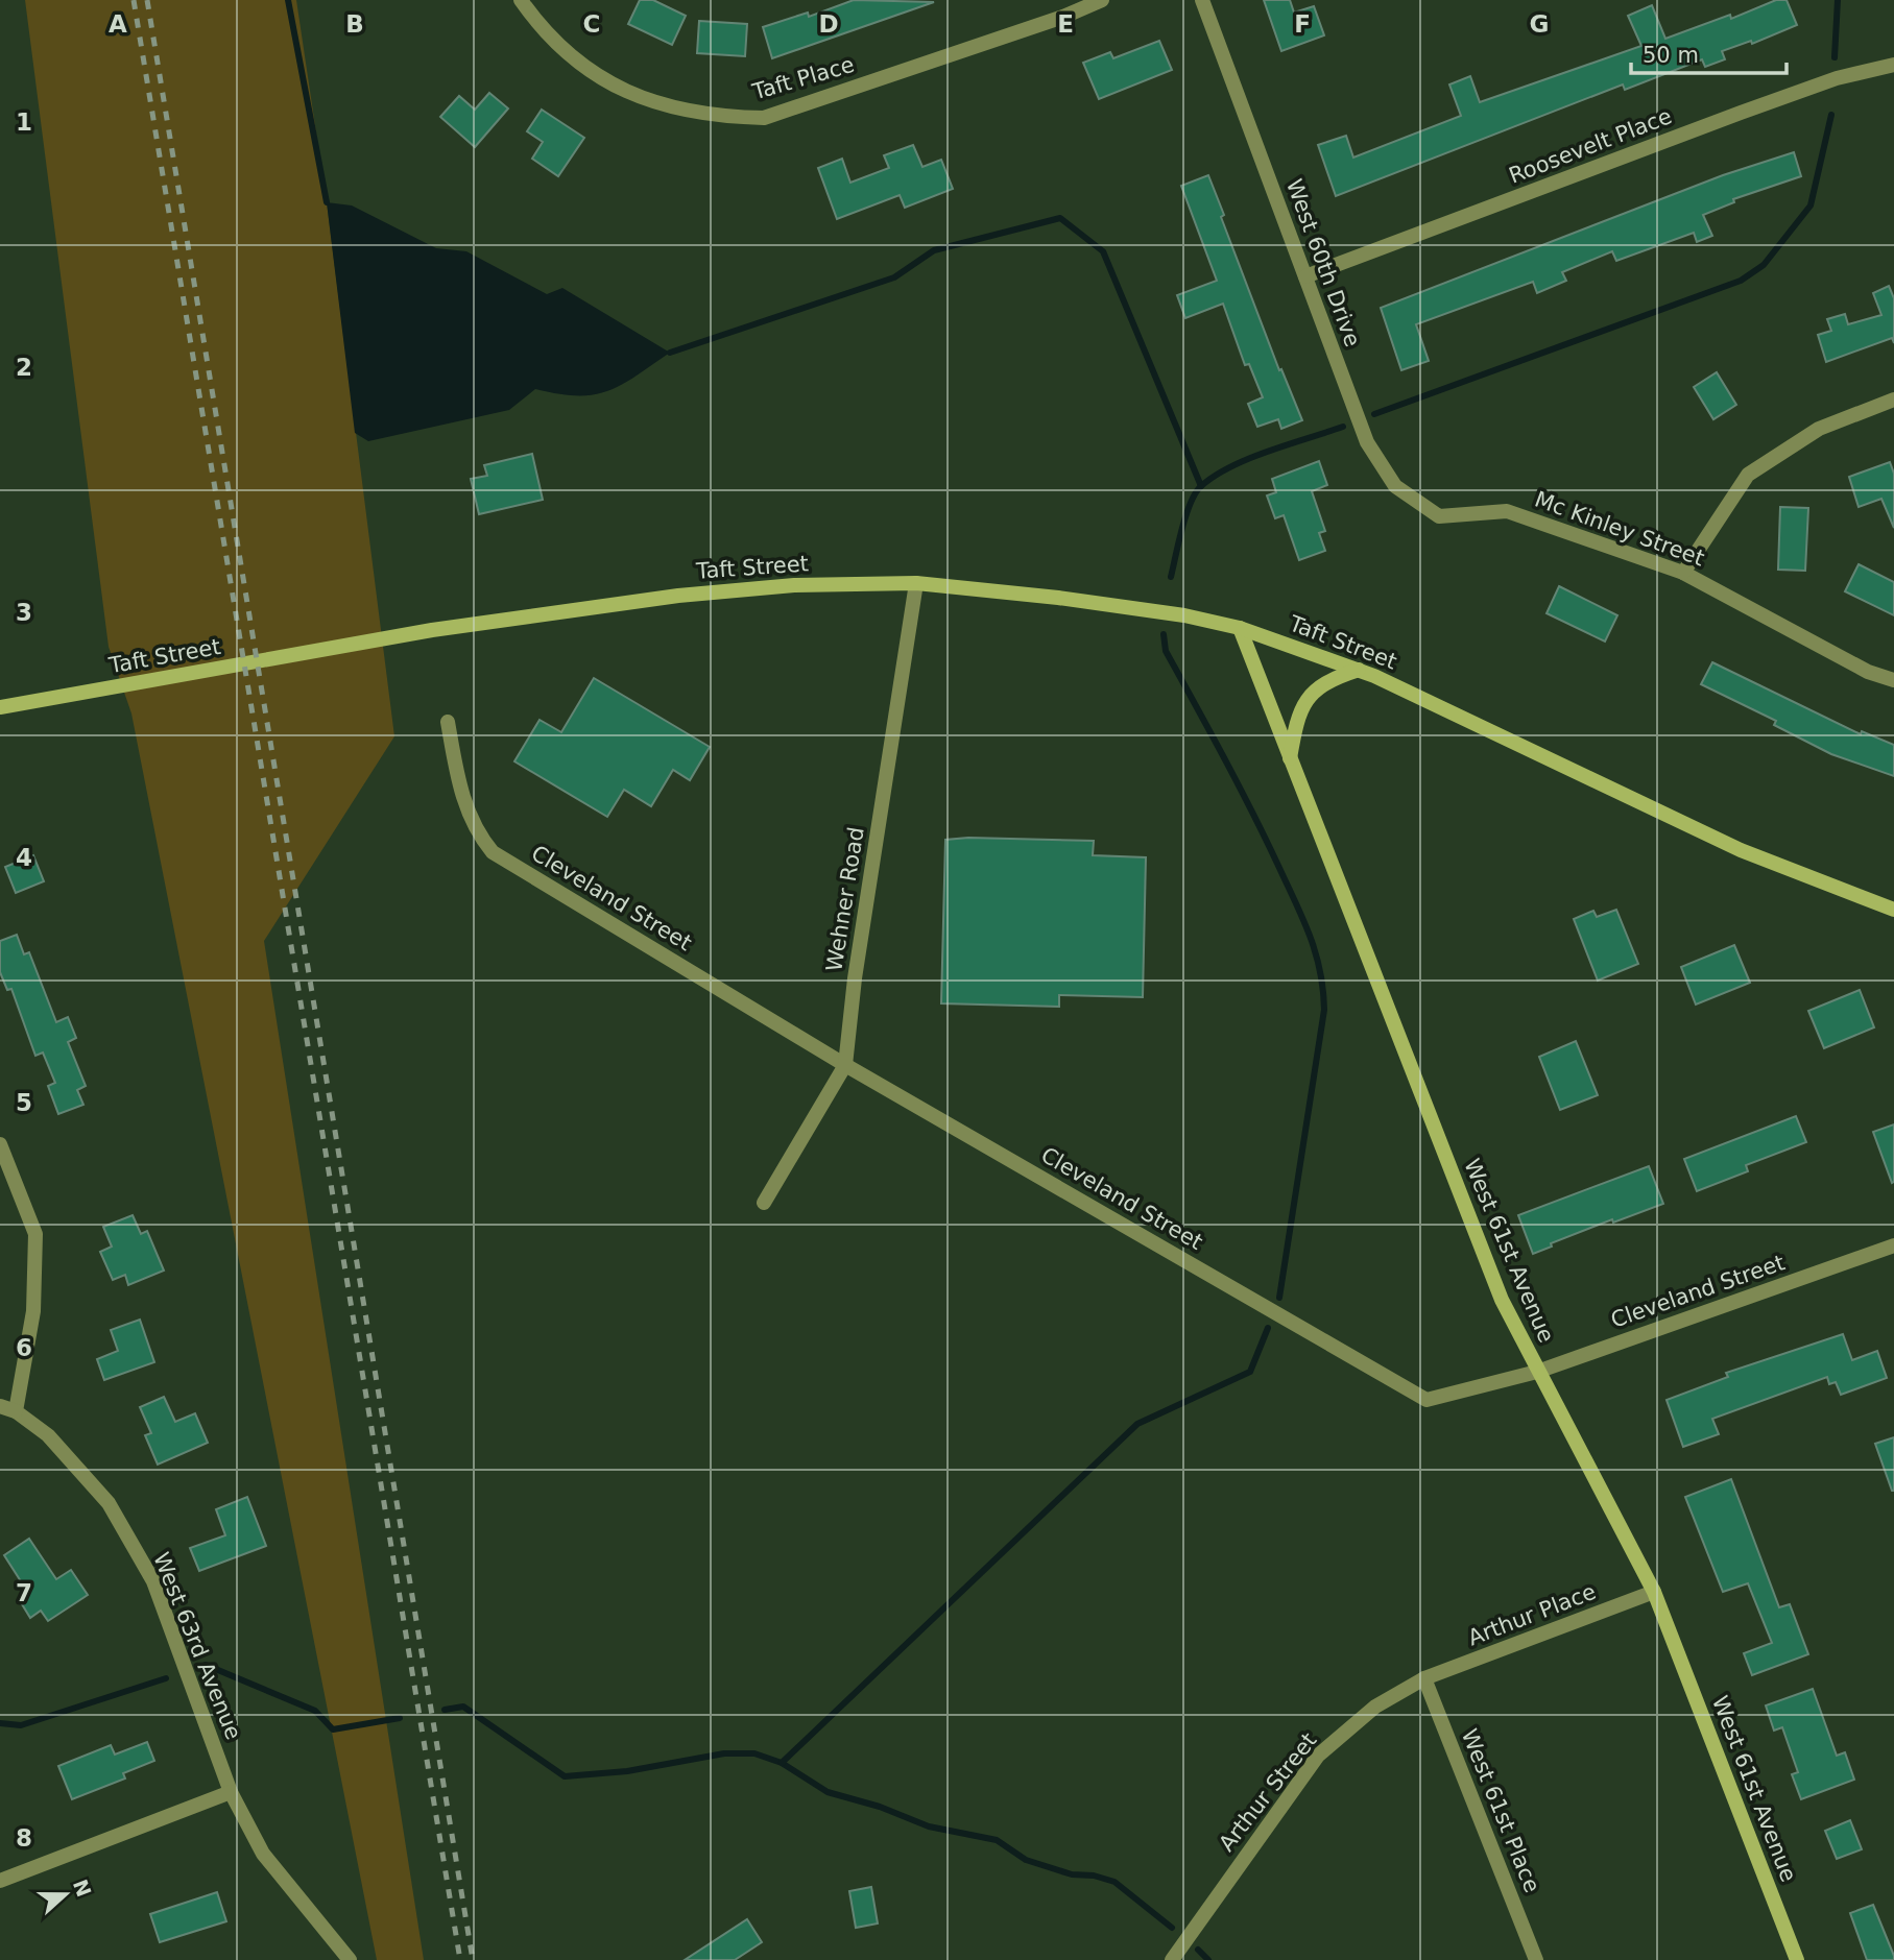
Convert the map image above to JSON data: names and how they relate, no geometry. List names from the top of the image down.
{
  "streets": {
    "main road": ["Taft Street", "West 61st Avenue"],
    "street": [
      "Taft Place",
      "Roosevelt Place",
      "West 60th Drive",
      "Mc Kinley Street",
      "Cleveland Street",
      "Wehner Road",
      "Arthur Place",
      "West 63rd Avenue",
      "Arthur Street",
      "West 61st Place"
    ]
  },
  "crossings": [
    ["Roosevelt Place", "West 60th Drive"],
    ["West 60th Drive", "Mc Kinley Street"],
    ["Taft Street", "Wehner Road"],
    ["Taft Street", "West 61st Avenue"],
    ["Cleveland Street", "Wehner Road"],
    ["Cleveland Street", "West 61st Avenue"],
    ["West 61st Avenue", "Arthur Place"],
    ["Arthur Place", "Arthur Street"],
    ["Arthur Place", "West 61st Place"],
    ["Arthur Street", "West 61st Place"]
  ],
  "scale_bar": "50 m",
  "north": "right",
  "grid": {
    "columns": [
      "A",
      "B",
      "C",
      "D",
      "E",
      "F",
      "G"
    ],
    "rows": [
      "1",
      "2",
      "3",
      "4",
      "5",
      "6",
      "7",
      "8"
    ]
  }
}
